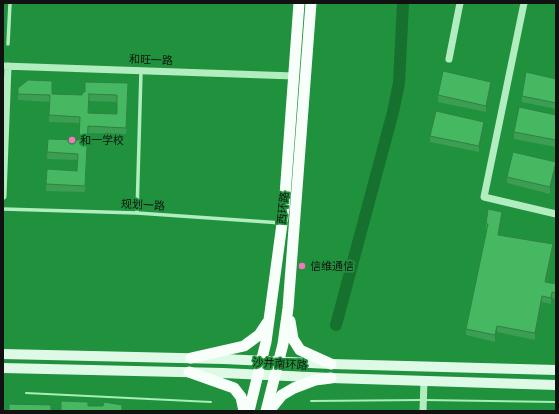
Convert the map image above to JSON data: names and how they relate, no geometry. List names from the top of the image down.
{
  "streets": {
    "main road": ["西环路", "沙井南环路"],
    "street": ["和旺一路"],
    "lane": ["规划一路"]
  },
  "crossings": [
    ["和旺一路", "西环路"],
    ["规划一路", "西环路"],
    ["西环路", "沙井南环路"]
  ],
  "places": ["和一学校", "信维通信"]
}
